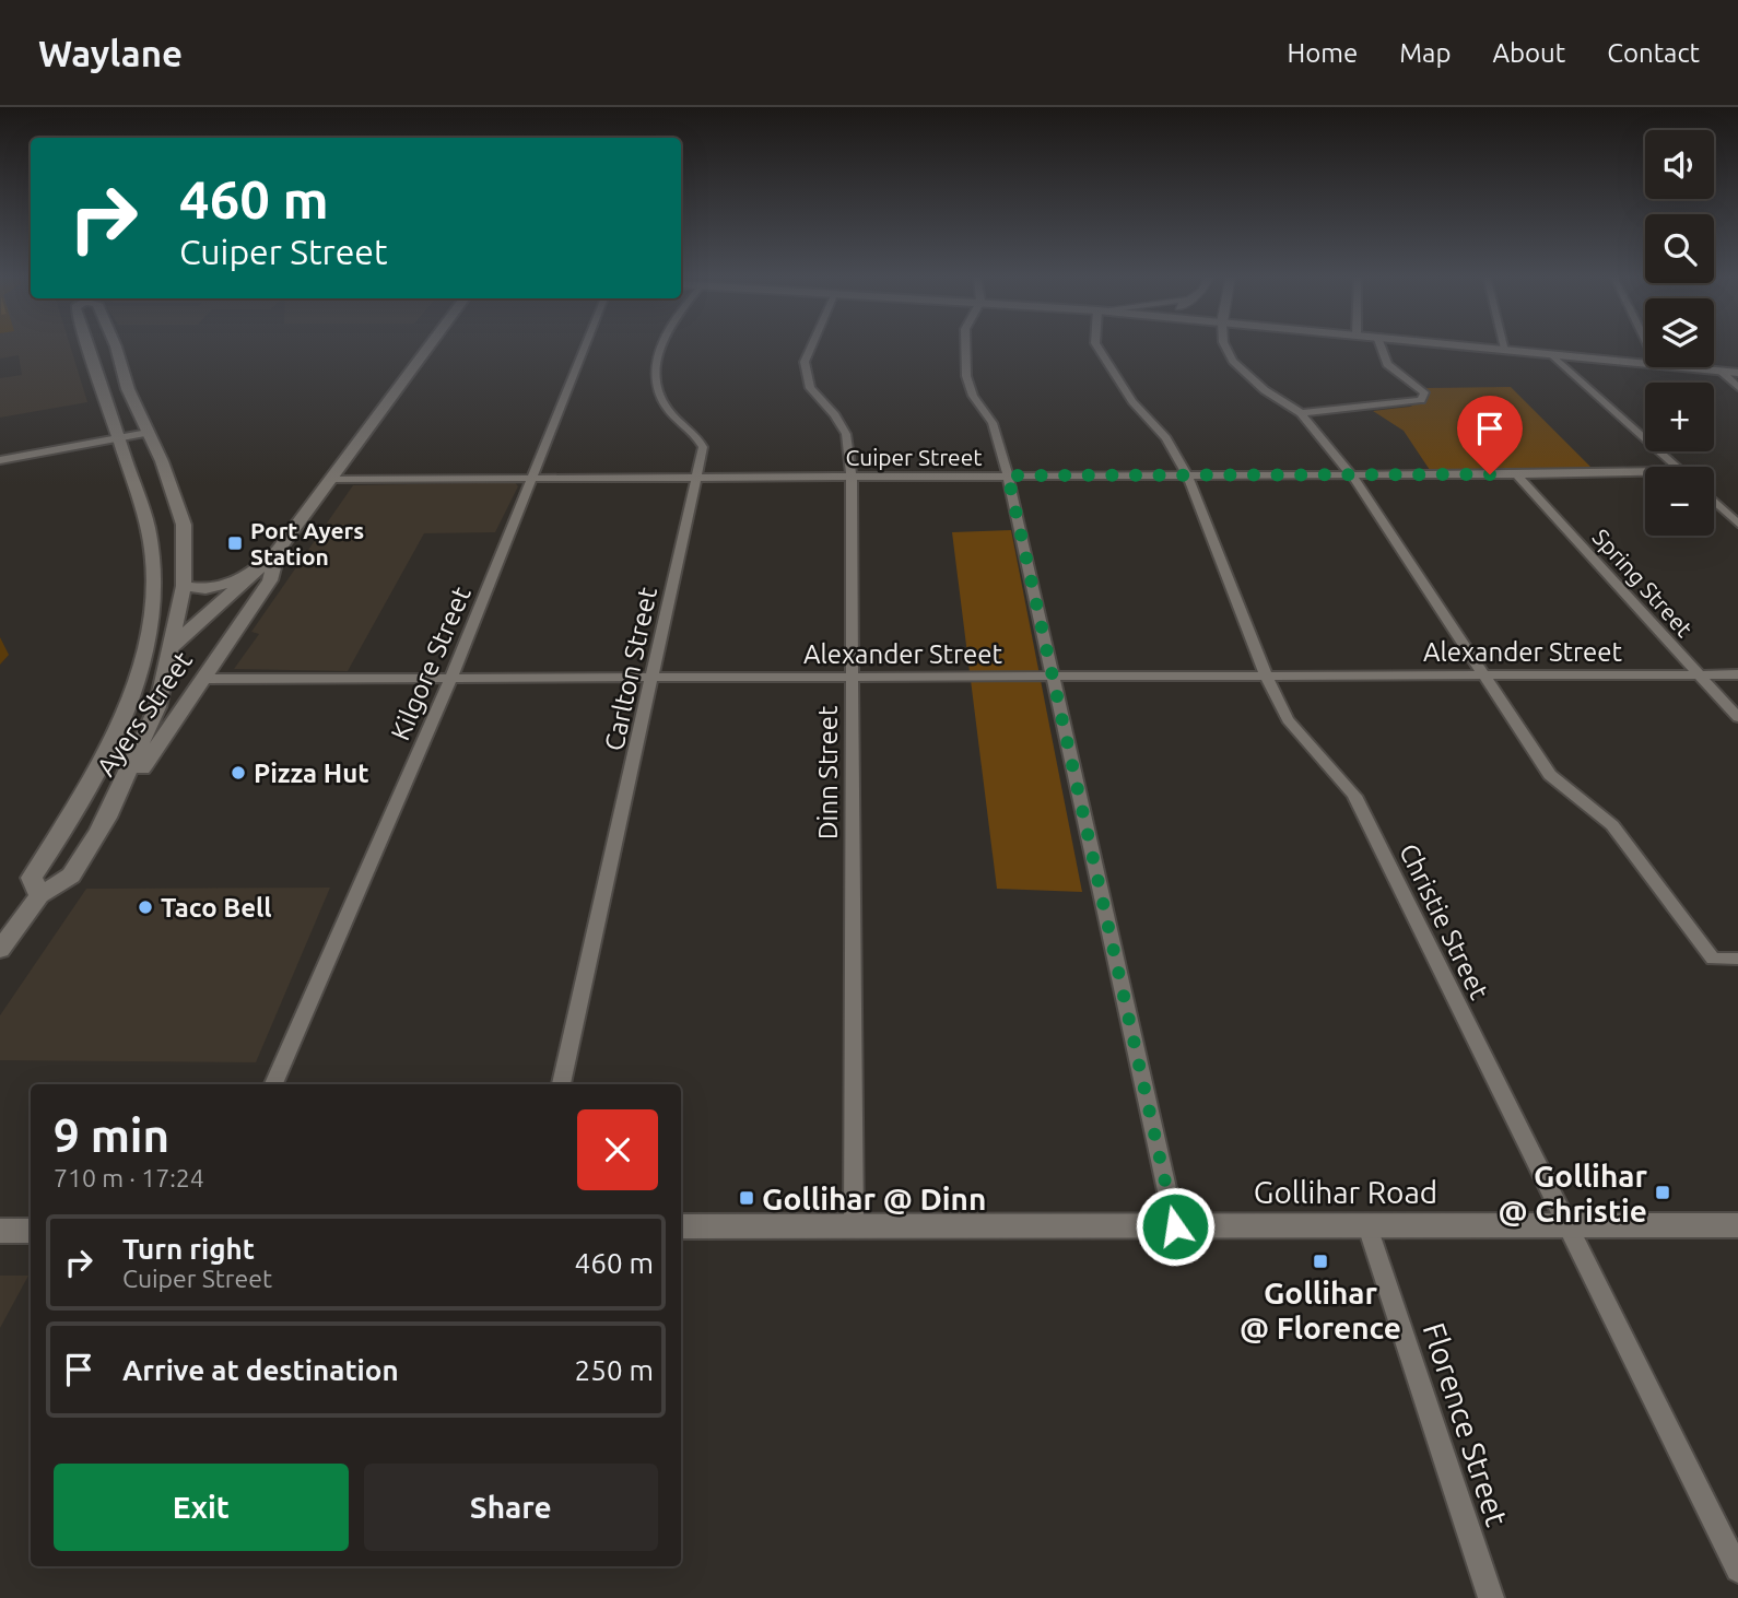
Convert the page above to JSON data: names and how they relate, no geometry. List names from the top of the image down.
{
  "streets": {
    "main road": ["Ayers Street", "Gollihar Road"],
    "street": [
      "Cuiper Street",
      "Spring Street",
      "Alexander Street",
      "Kilgore Street",
      "Carlton Street",
      "Dinn Street",
      "Christie Street",
      "Florence Street"
    ]
  },
  "crossings": [
    ["Cuiper Street", "Spring Street"],
    ["Cuiper Street", "Kilgore Street"],
    ["Cuiper Street", "Carlton Street"],
    ["Cuiper Street", "Ayers Street"],
    ["Cuiper Street", "Dinn Street"],
    ["Cuiper Street", "Christie Street"],
    ["Spring Street", "Alexander Street"],
    ["Alexander Street", "Kilgore Street"],
    ["Alexander Street", "Carlton Street"],
    ["Alexander Street", "Ayers Street"],
    ["Alexander Street", "Dinn Street"],
    ["Alexander Street", "Christie Street"],
    ["Dinn Street", "Gollihar Road"],
    ["Christie Street", "Gollihar Road"],
    ["Gollihar Road", "Florence Street"]
  ],
  "places": {
    "transit": [
      "Port Ayers Station",
      "Gollihar @ Christie",
      "Gollihar @ Dinn",
      "Gollihar @ Florence"
    ],
    "other": ["Pizza Hut", "Taco Bell"]
  },
  "page": {
    "header": "Waylane",
    "nav": [
      "Home",
      "Map",
      "About",
      "Contact"
    ],
    "map_buttons": ["+", "−"],
    "turn": ["460 m", "Cuiper Street"],
    "heading": ["9 min", "710 m · 17:24"],
    "list": [
      {
        "name": "Turn right",
        "note": "Cuiper Street",
        "value": "460 m"
      },
      {
        "name": "Arrive at destination",
        "value": "250 m"
      }
    ],
    "buttons": ["Exit", "Share"]
  }
}
